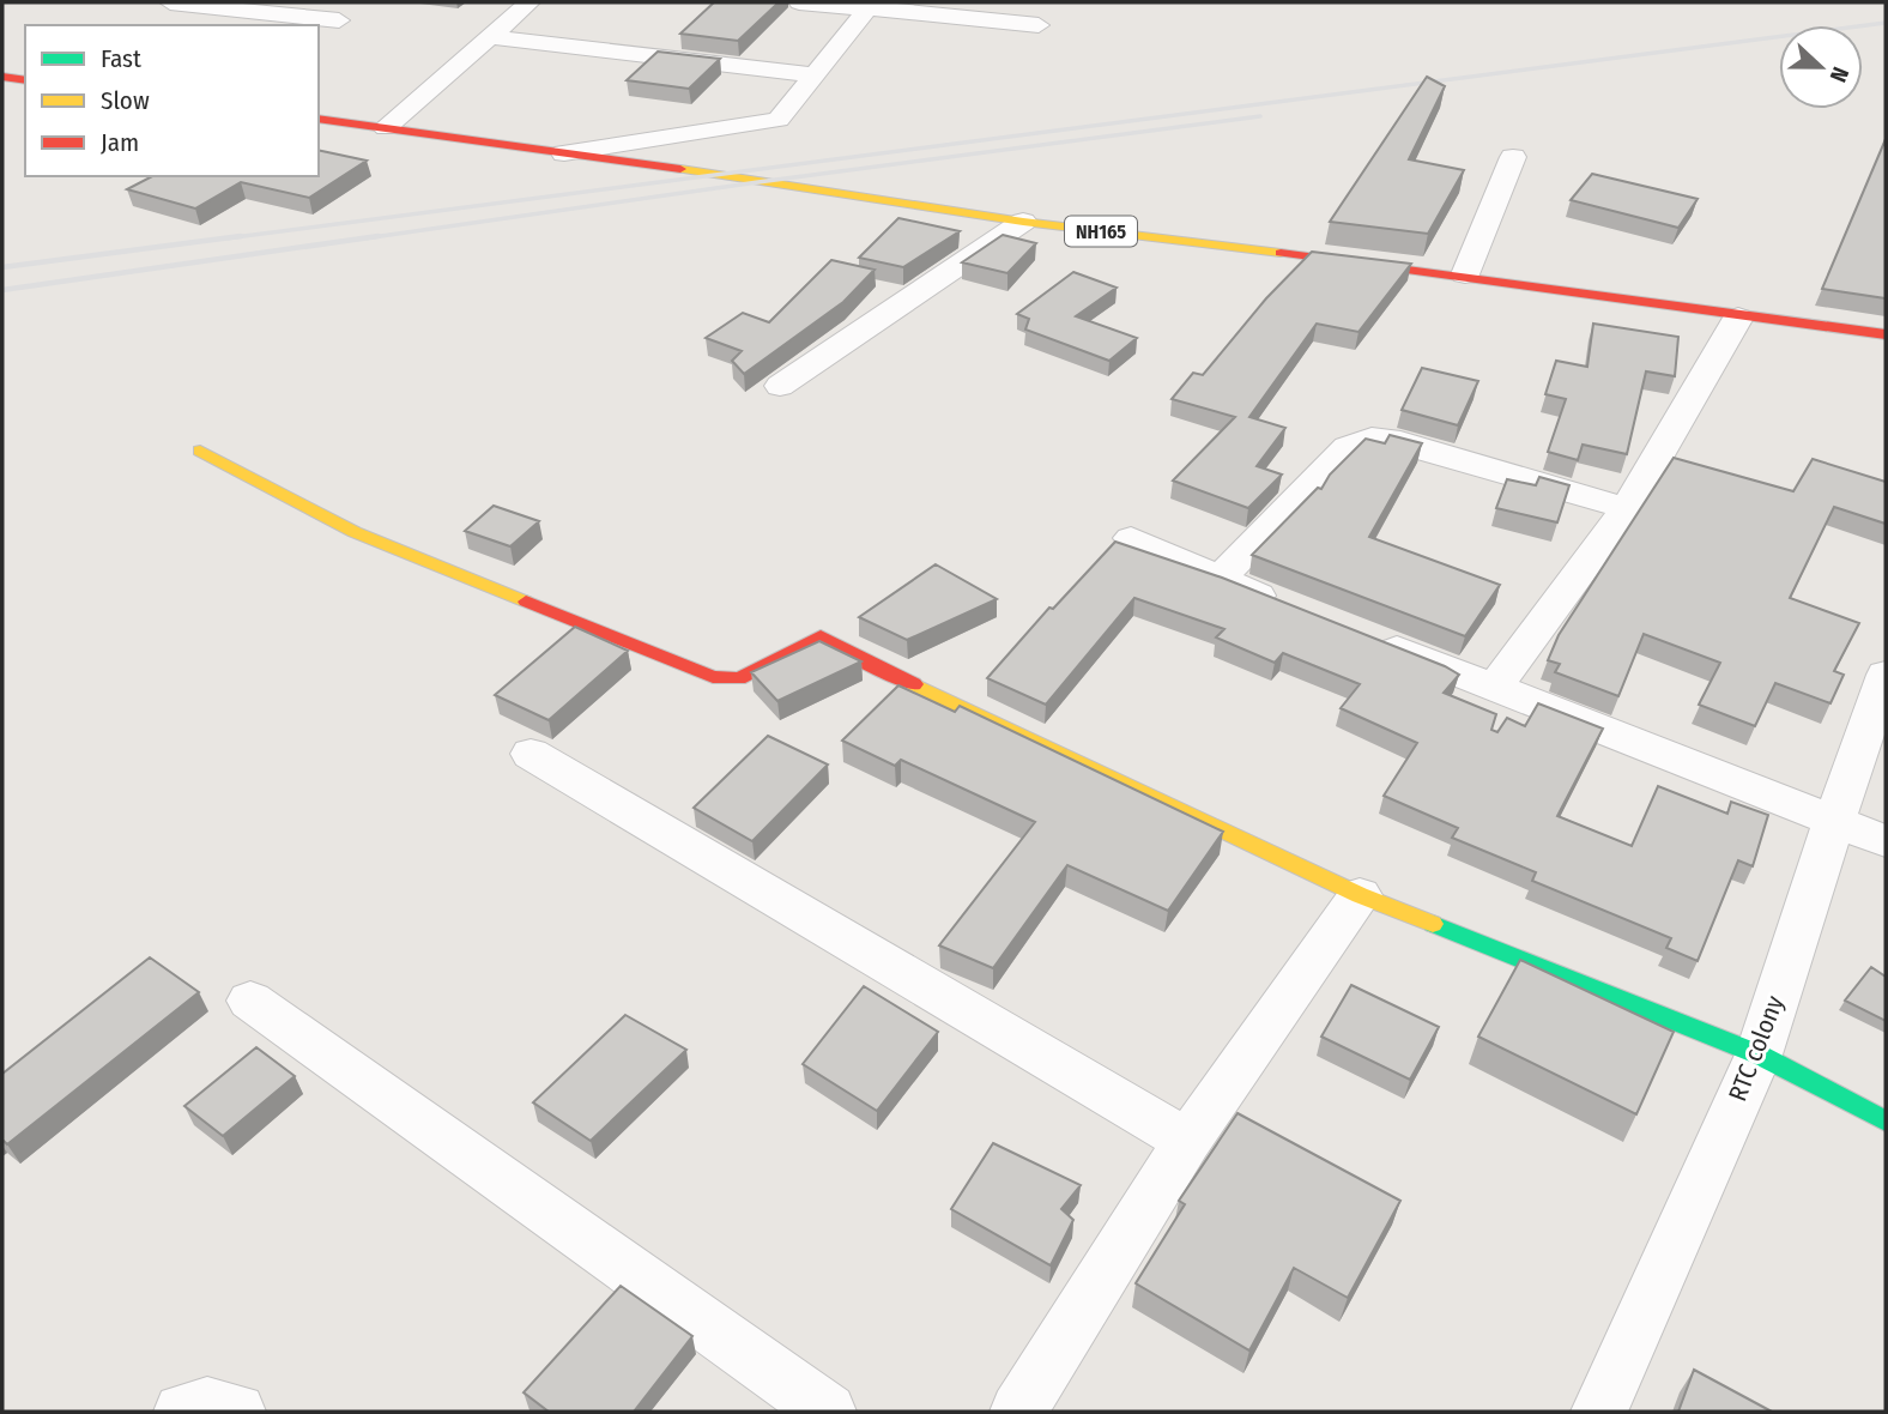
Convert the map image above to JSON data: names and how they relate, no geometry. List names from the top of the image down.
{
  "streets": {
    "main road": ["NH165"],
    "street": ["RTC colony"]
  },
  "legend": ["Fast", "Slow", "Jam"],
  "north": "right"
}
